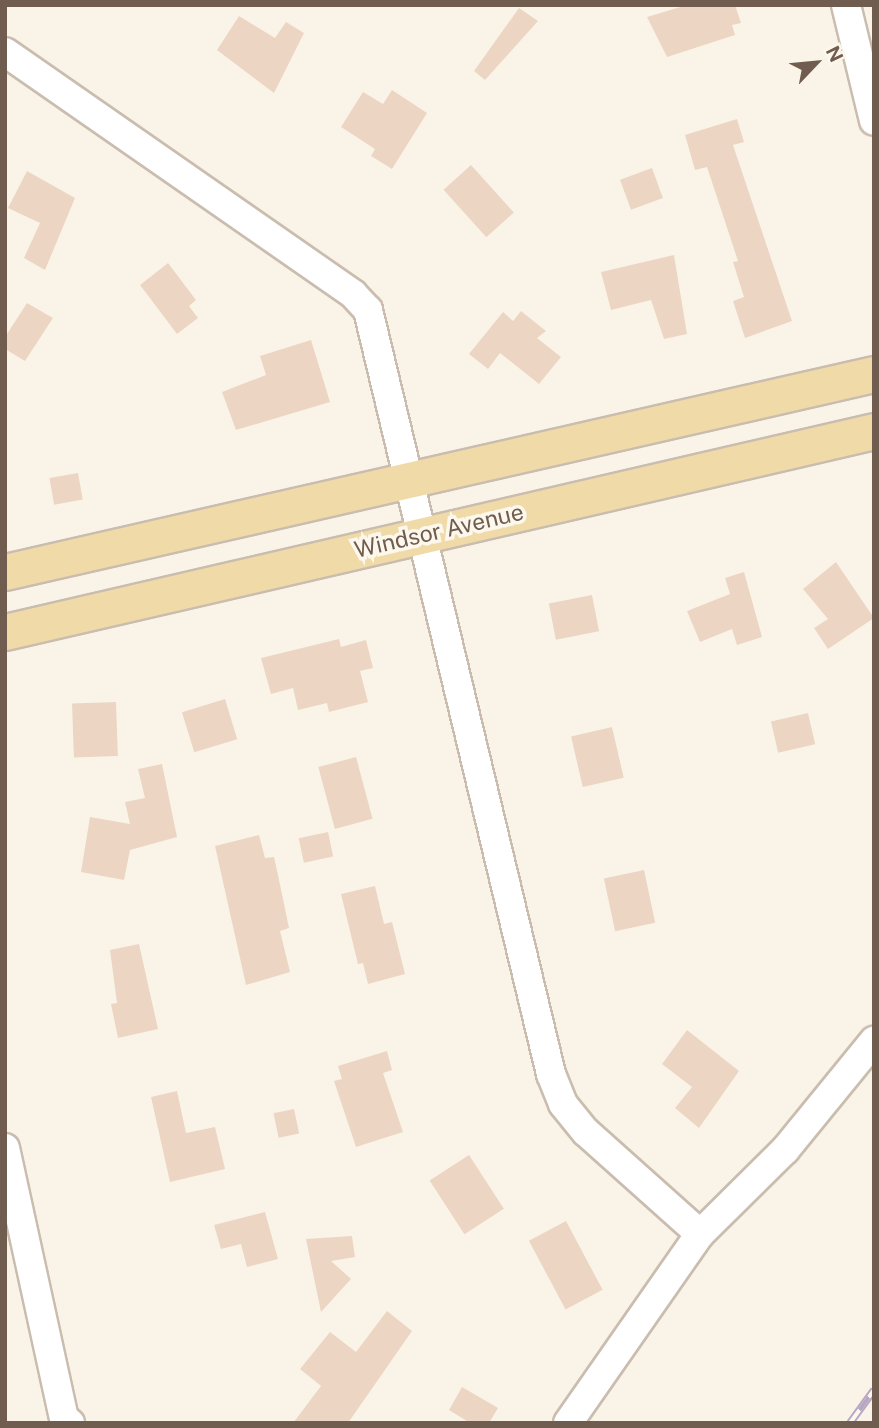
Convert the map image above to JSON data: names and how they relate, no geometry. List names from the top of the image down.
{
  "streets": {
    "main road": ["Windsor Avenue"]
  },
  "north": "top right"
}
